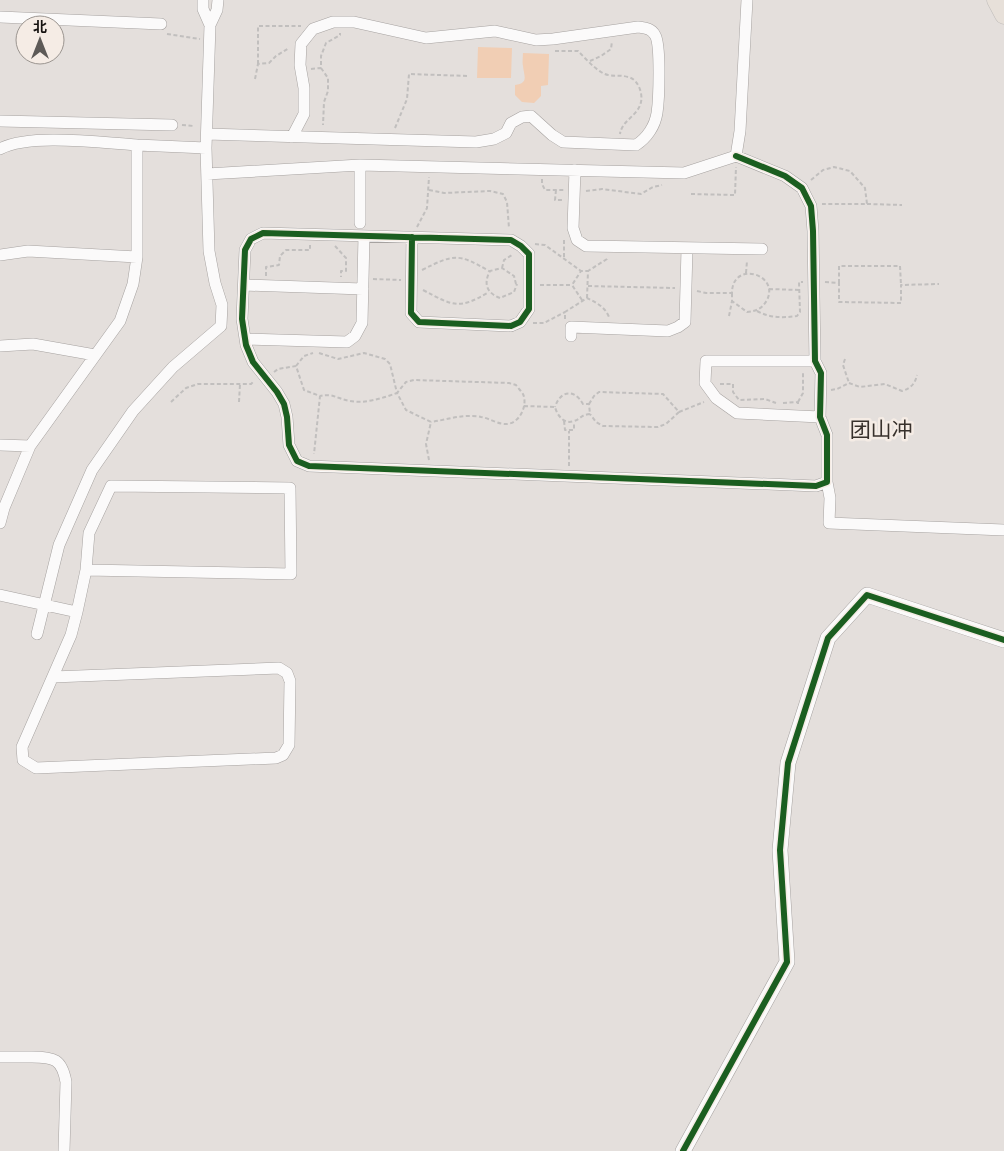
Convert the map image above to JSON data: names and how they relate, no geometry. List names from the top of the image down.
{
  "districts": ["团山冲"],
  "north": "top"
}
